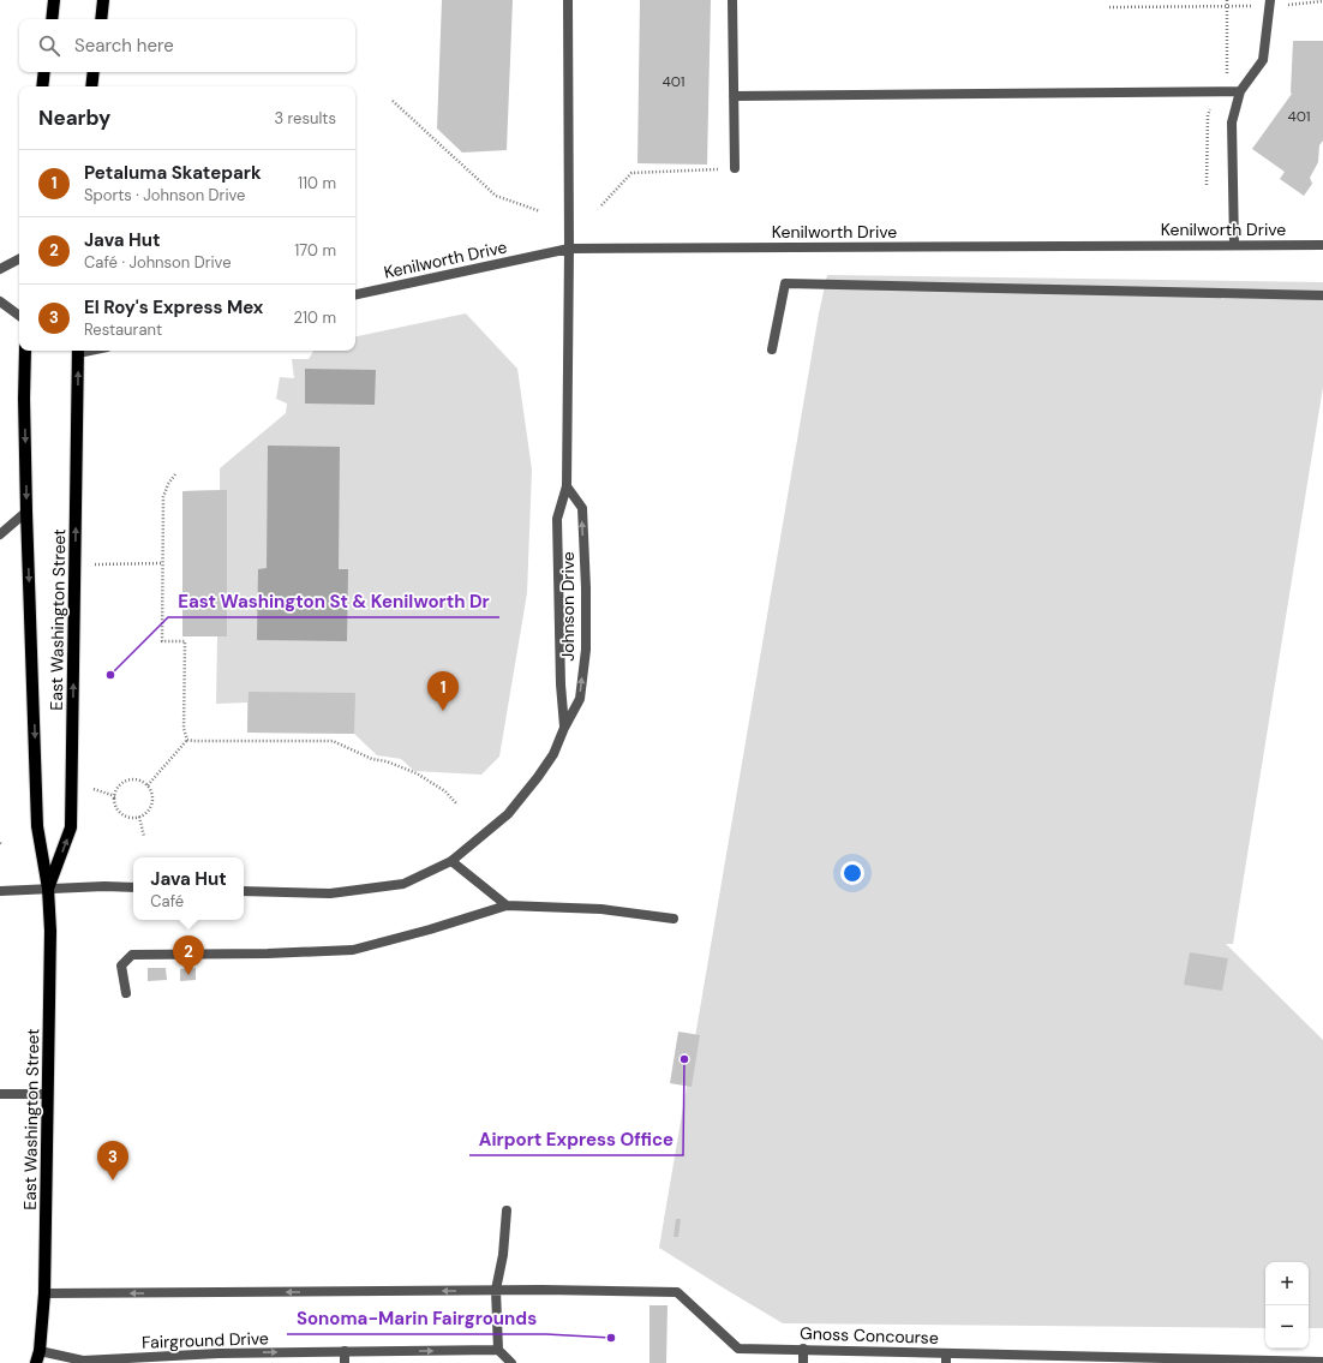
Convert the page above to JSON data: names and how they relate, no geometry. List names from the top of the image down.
{
  "streets": {
    "main road": ["East Washington Street"],
    "street": [
      "Kenilworth Drive",
      "Johnson Drive",
      "Gnoss Concourse",
      "Fairground Drive"
    ]
  },
  "crossings": [
    ["Kenilworth Drive", "Johnson Drive"],
    ["East Washington Street", "Fairground Drive"]
  ],
  "places": ["East Washington St & Kenilworth Dr", "Airport Express Office", "Sonoma-Marin Fairgrounds"],
  "house_numbers": ["401", "401"],
  "page": {
    "search": "Search here",
    "heading": ["Nearby", "3 results"],
    "list": [
      {
        "mark": "1",
        "name": "Petaluma Skatepark",
        "note": "Sports · Johnson Drive",
        "value": "110 m"
      },
      {
        "mark": "2",
        "name": "Java Hut",
        "note": "Café · Johnson Drive",
        "value": "170 m"
      },
      {
        "mark": "3",
        "name": "El Roy's Express Mex",
        "note": "Restaurant",
        "value": "210 m"
      }
    ],
    "pins": ["1", "2", "3"],
    "popup": ["Java Hut", "Café"],
    "map_buttons": ["+", "−"]
  }
}
